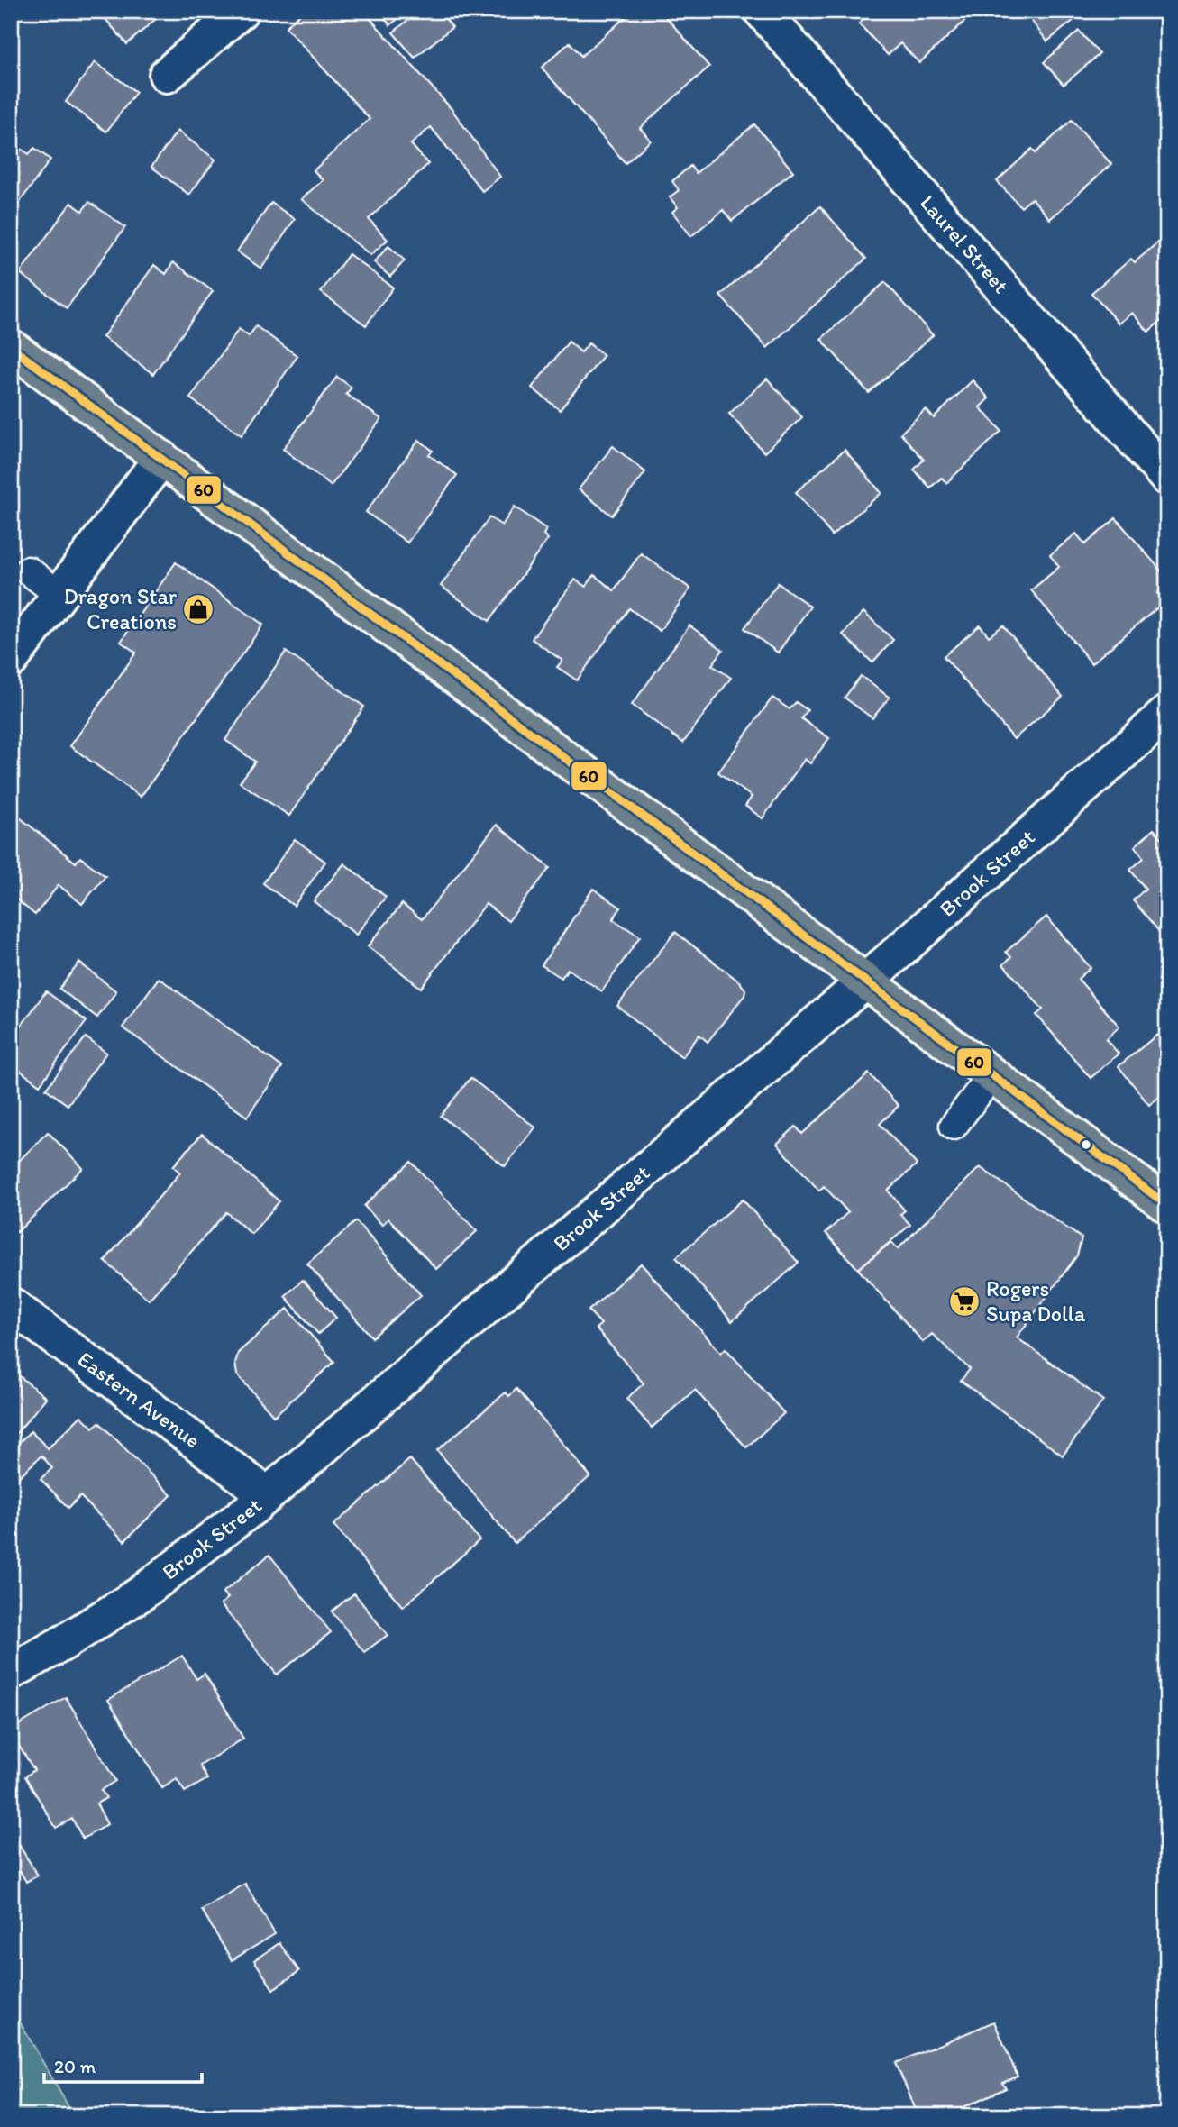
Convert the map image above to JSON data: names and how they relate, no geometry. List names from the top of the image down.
{
  "streets": {
    "street": ["Laurel Street", "Brook Street", "Eastern Avenue"]
  },
  "crossings": [
    ["Brook Street", "Eastern Avenue"]
  ],
  "places": {
    "shop": ["Dragon Star Creations"],
    "supermarket": ["Rogers Supa Dolla"]
  },
  "lines": ["transit line 60"],
  "scale_bar": "20 m"
}
